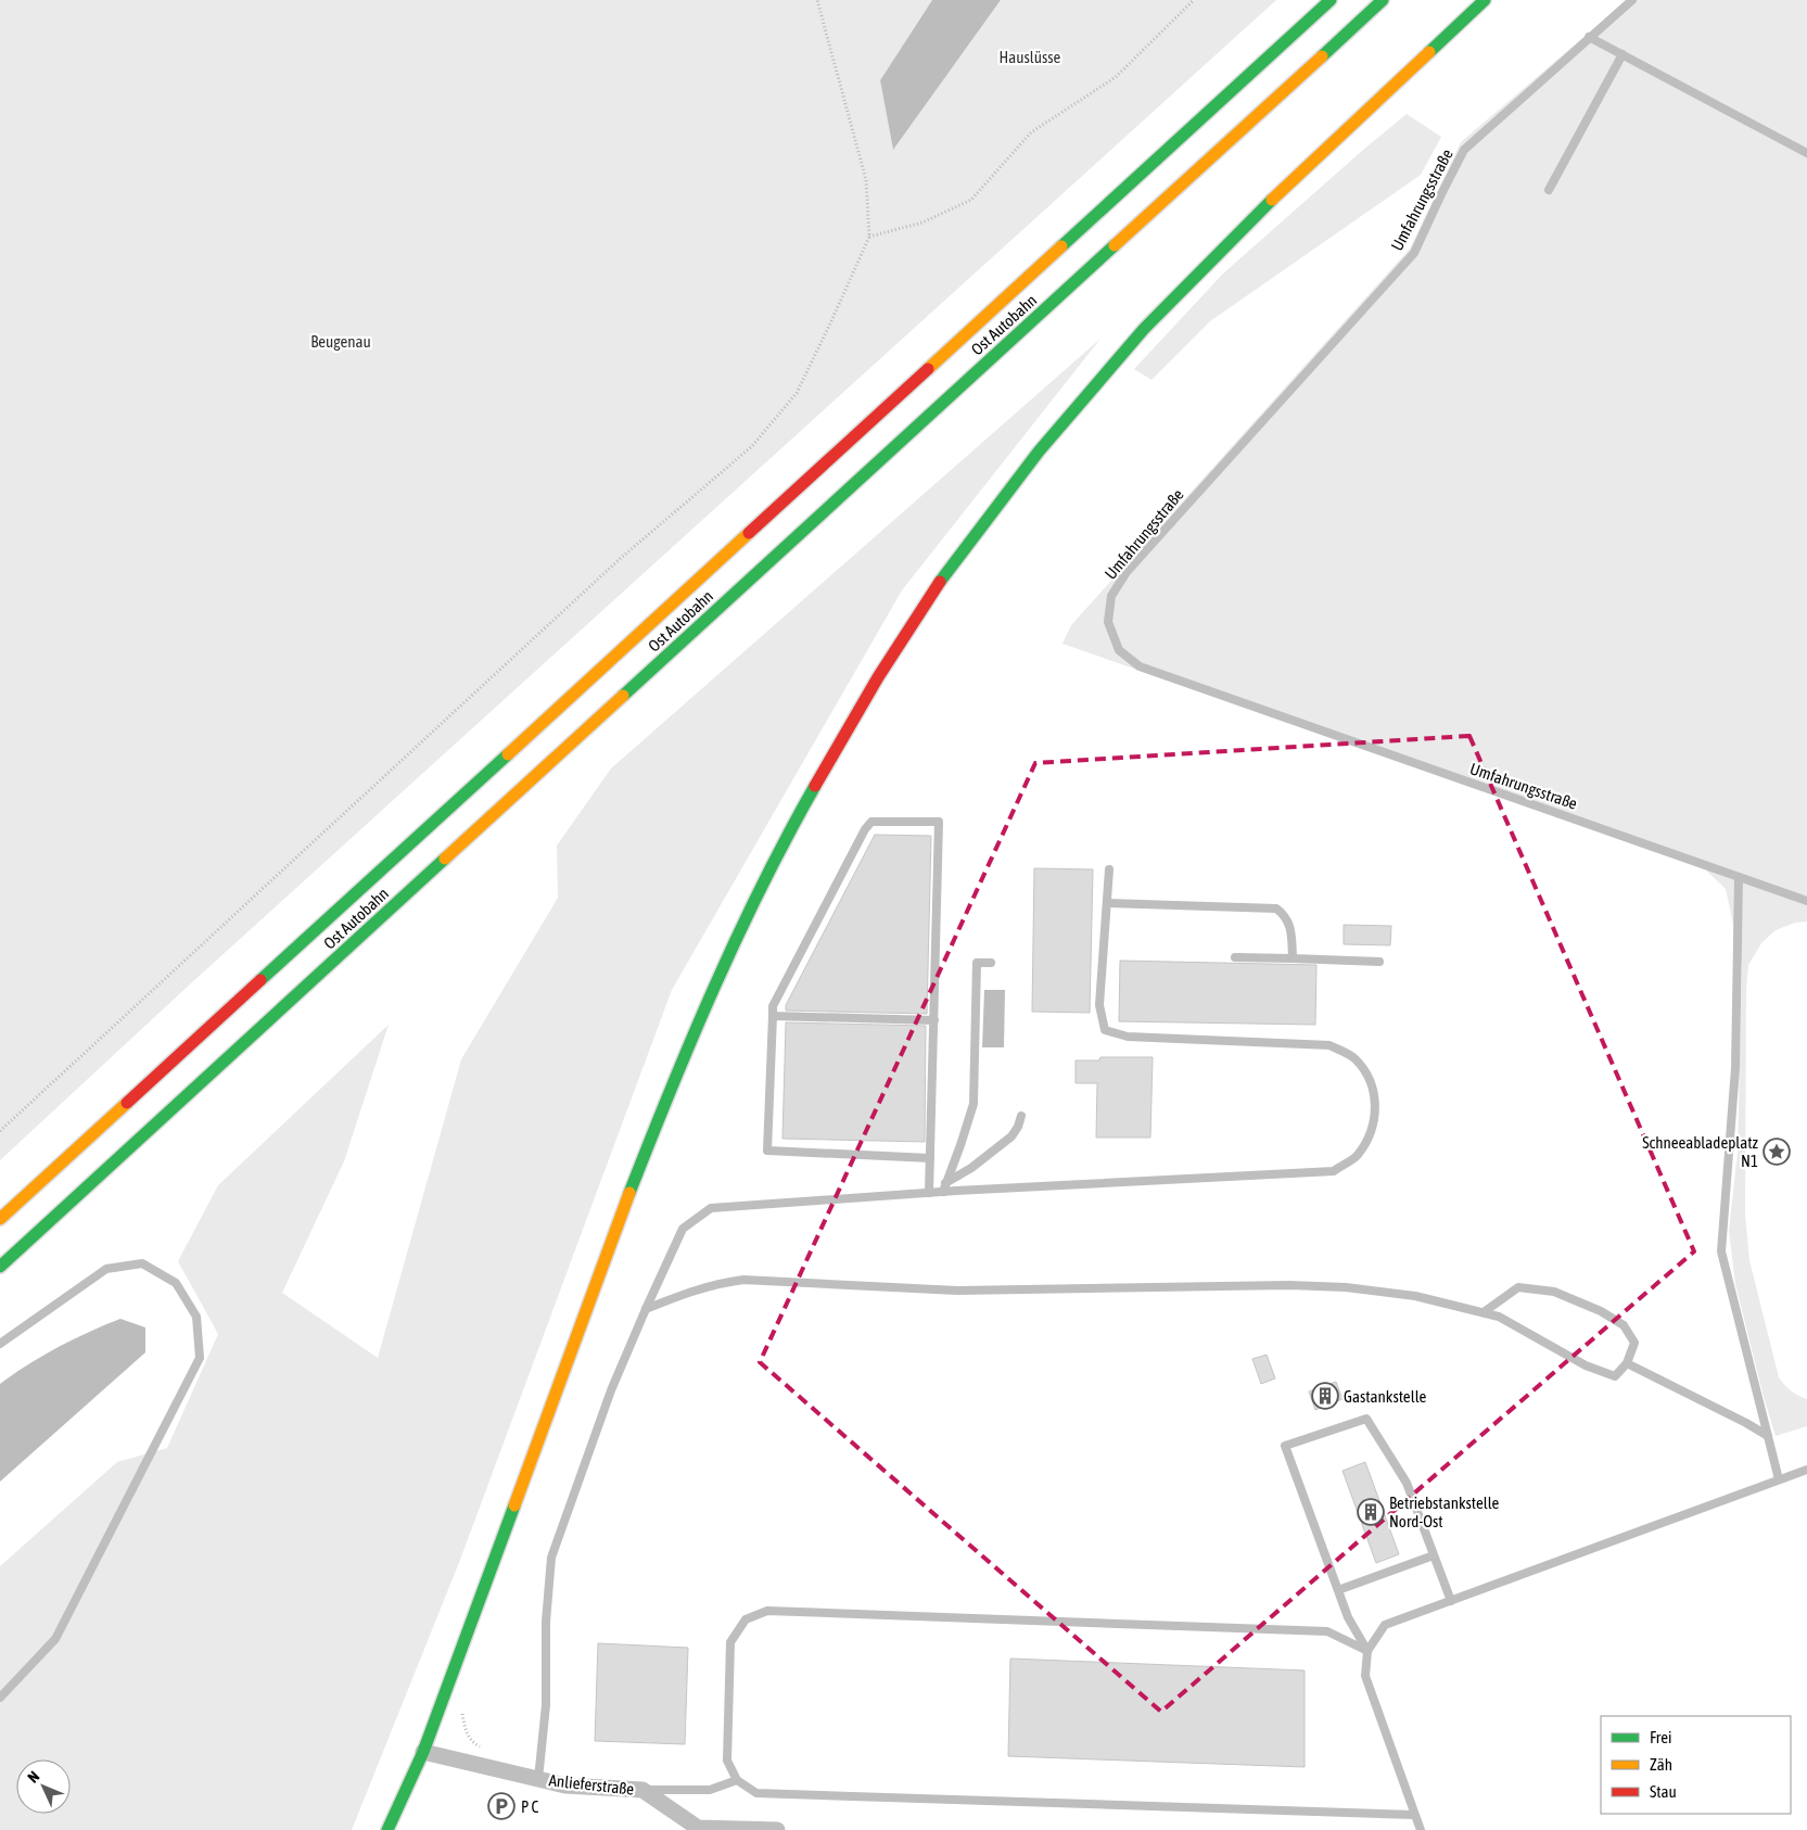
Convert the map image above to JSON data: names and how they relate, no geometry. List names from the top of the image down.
{
  "streets": {
    "main road": ["Ost Autobahn"],
    "street": ["Anlieferstraße"],
    "lane": ["Umfahrungsstraße"]
  },
  "parks": ["Hauslüsse", "Beugenau"],
  "places": {
    "place": ["Schneeabladeplatz N1"],
    "building": ["Gastankstelle", "Betriebstankstelle Nord-Ost"],
    "parking": ["P C"]
  },
  "legend": ["Frei", "Zäh", "Stau"],
  "north": "top left"
}
